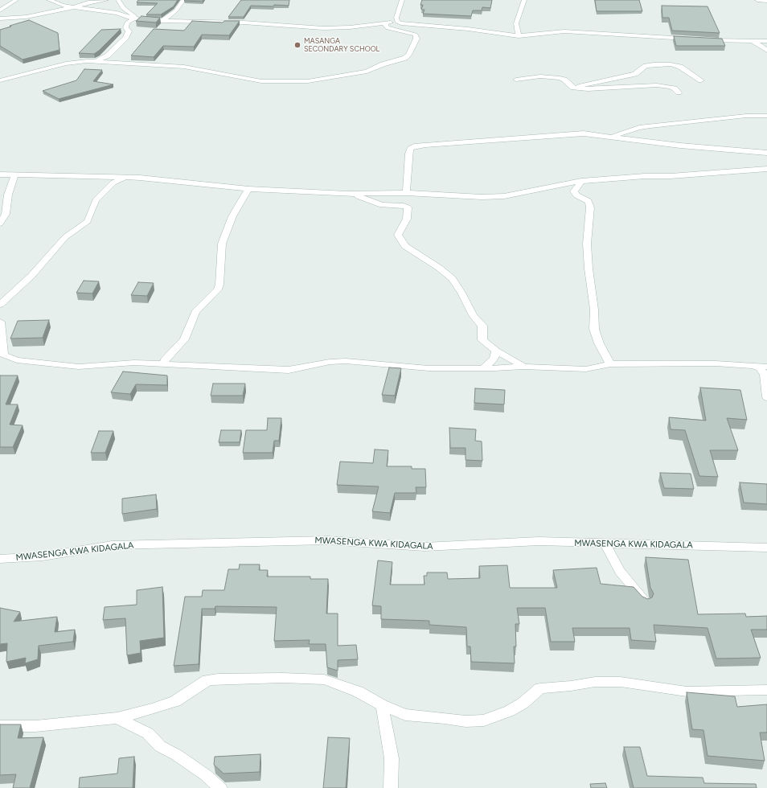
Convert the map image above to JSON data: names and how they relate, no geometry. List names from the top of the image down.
{
  "streets": {
    "street": ["MWASENGA KWA KIDAGALA"]
  },
  "places": ["MASANGA SECONDARY SCHOOL"]
}
